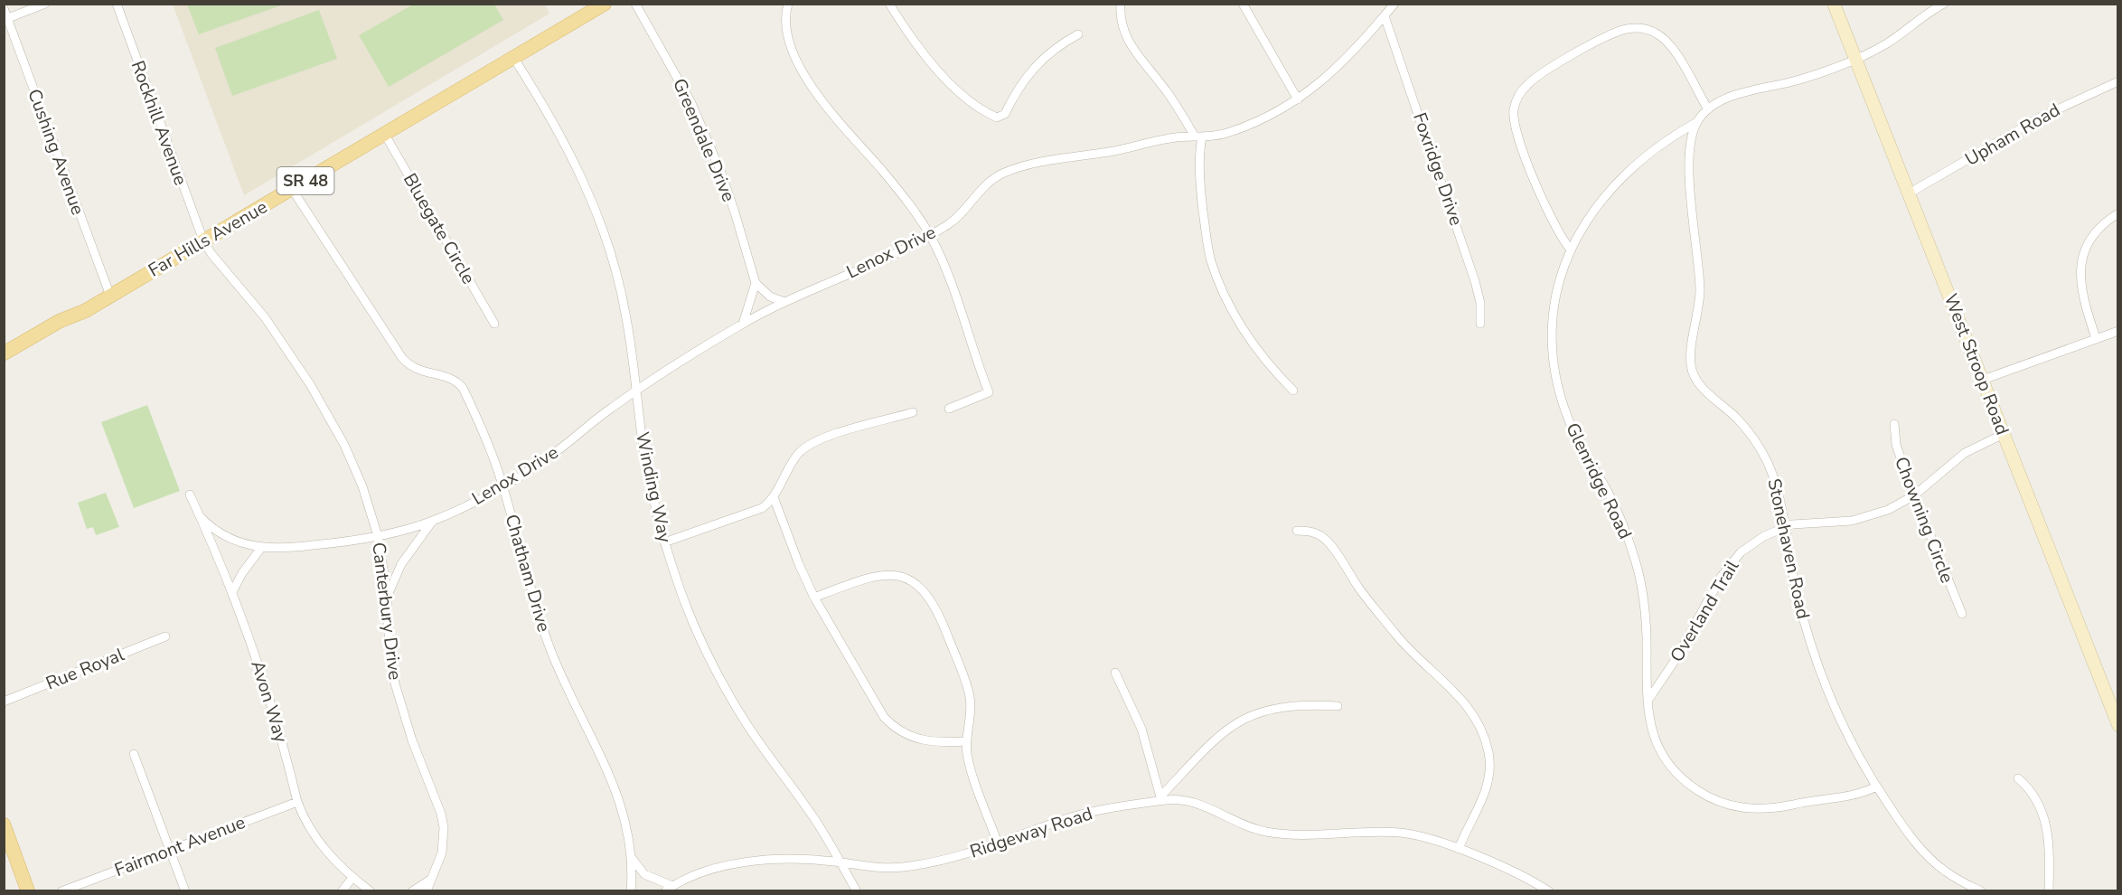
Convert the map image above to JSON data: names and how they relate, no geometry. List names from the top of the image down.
{
  "streets": {
    "main road": ["SR 48", "Far Hills Avenue", "West Stroop Road"],
    "street": [
      "Rockhill Avenue",
      "Upham Road",
      "Greendale Drive",
      "Cushing Avenue",
      "Foxridge Drive",
      "Bluegate Circle",
      "Lenox Drive",
      "Glenridge Road",
      "Winding Way",
      "Chowning Circle",
      "Stonehaven Road",
      "Chatham Drive",
      "Canterbury Drive",
      "Overland Trail",
      "Rue Royal",
      "Avon Way",
      "Ridgeway Road",
      "Fairmont Avenue"
    ]
  },
  "crossings": [
    ["Rockhill Avenue", "Far Hills Avenue"],
    ["Rockhill Avenue", "Canterbury Drive"],
    ["Upham Road", "West Stroop Road"],
    ["Cushing Avenue", "Far Hills Avenue"],
    ["Foxridge Drive", "Lenox Drive"],
    ["Bluegate Circle", "Far Hills Avenue"],
    ["Far Hills Avenue", "Winding Way"],
    ["Far Hills Avenue", "Chatham Drive"],
    ["Far Hills Avenue", "Canterbury Drive"],
    ["Lenox Drive", "Winding Way"],
    ["Lenox Drive", "Chatham Drive"],
    ["Lenox Drive", "Canterbury Drive"],
    ["Lenox Drive", "Avon Way"],
    ["West Stroop Road", "Overland Trail"],
    ["Glenridge Road", "Stonehaven Road"],
    ["Glenridge Road", "Overland Trail"],
    ["Winding Way", "Ridgeway Road"],
    ["Chowning Circle", "Overland Trail"],
    ["Stonehaven Road", "Overland Trail"],
    ["Avon Way", "Fairmont Avenue"]
  ]
}
